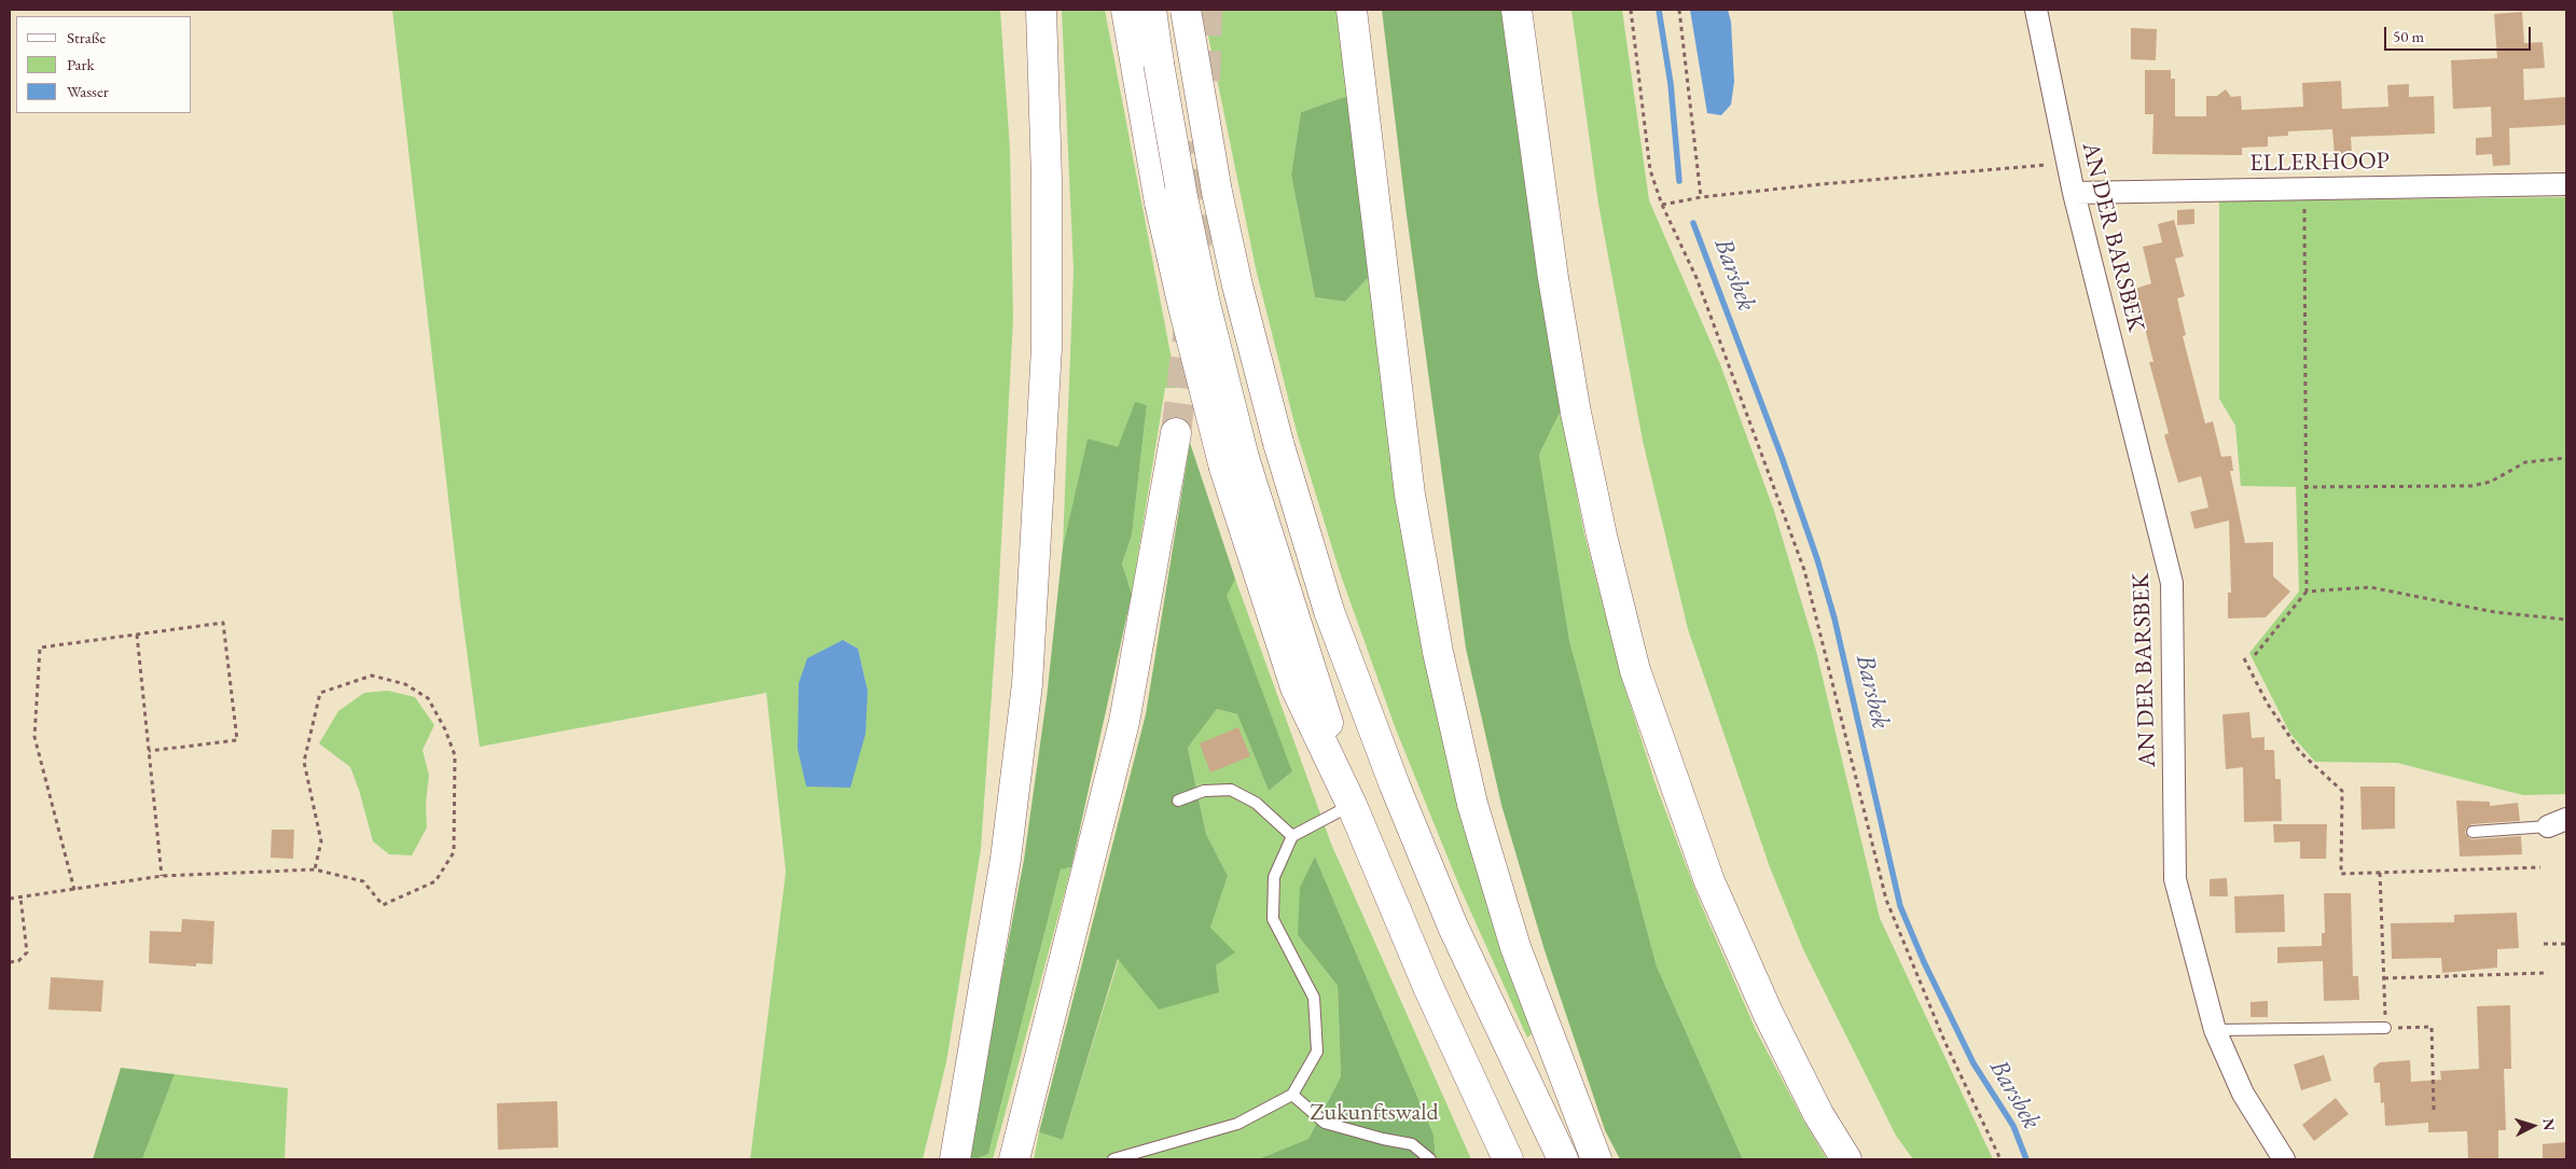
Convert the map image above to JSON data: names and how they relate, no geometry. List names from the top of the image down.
{
  "streets": {
    "street": ["ELLERHOOP", "AN DER BARSBEK"]
  },
  "crossings": [
    ["ELLERHOOP", "AN DER BARSBEK"]
  ],
  "water": ["Barsbek"],
  "parks": ["Zukunftswald"],
  "legend": ["Straße", "Park", "Wasser"],
  "scale_bar": "50 m",
  "north": "right"
}
